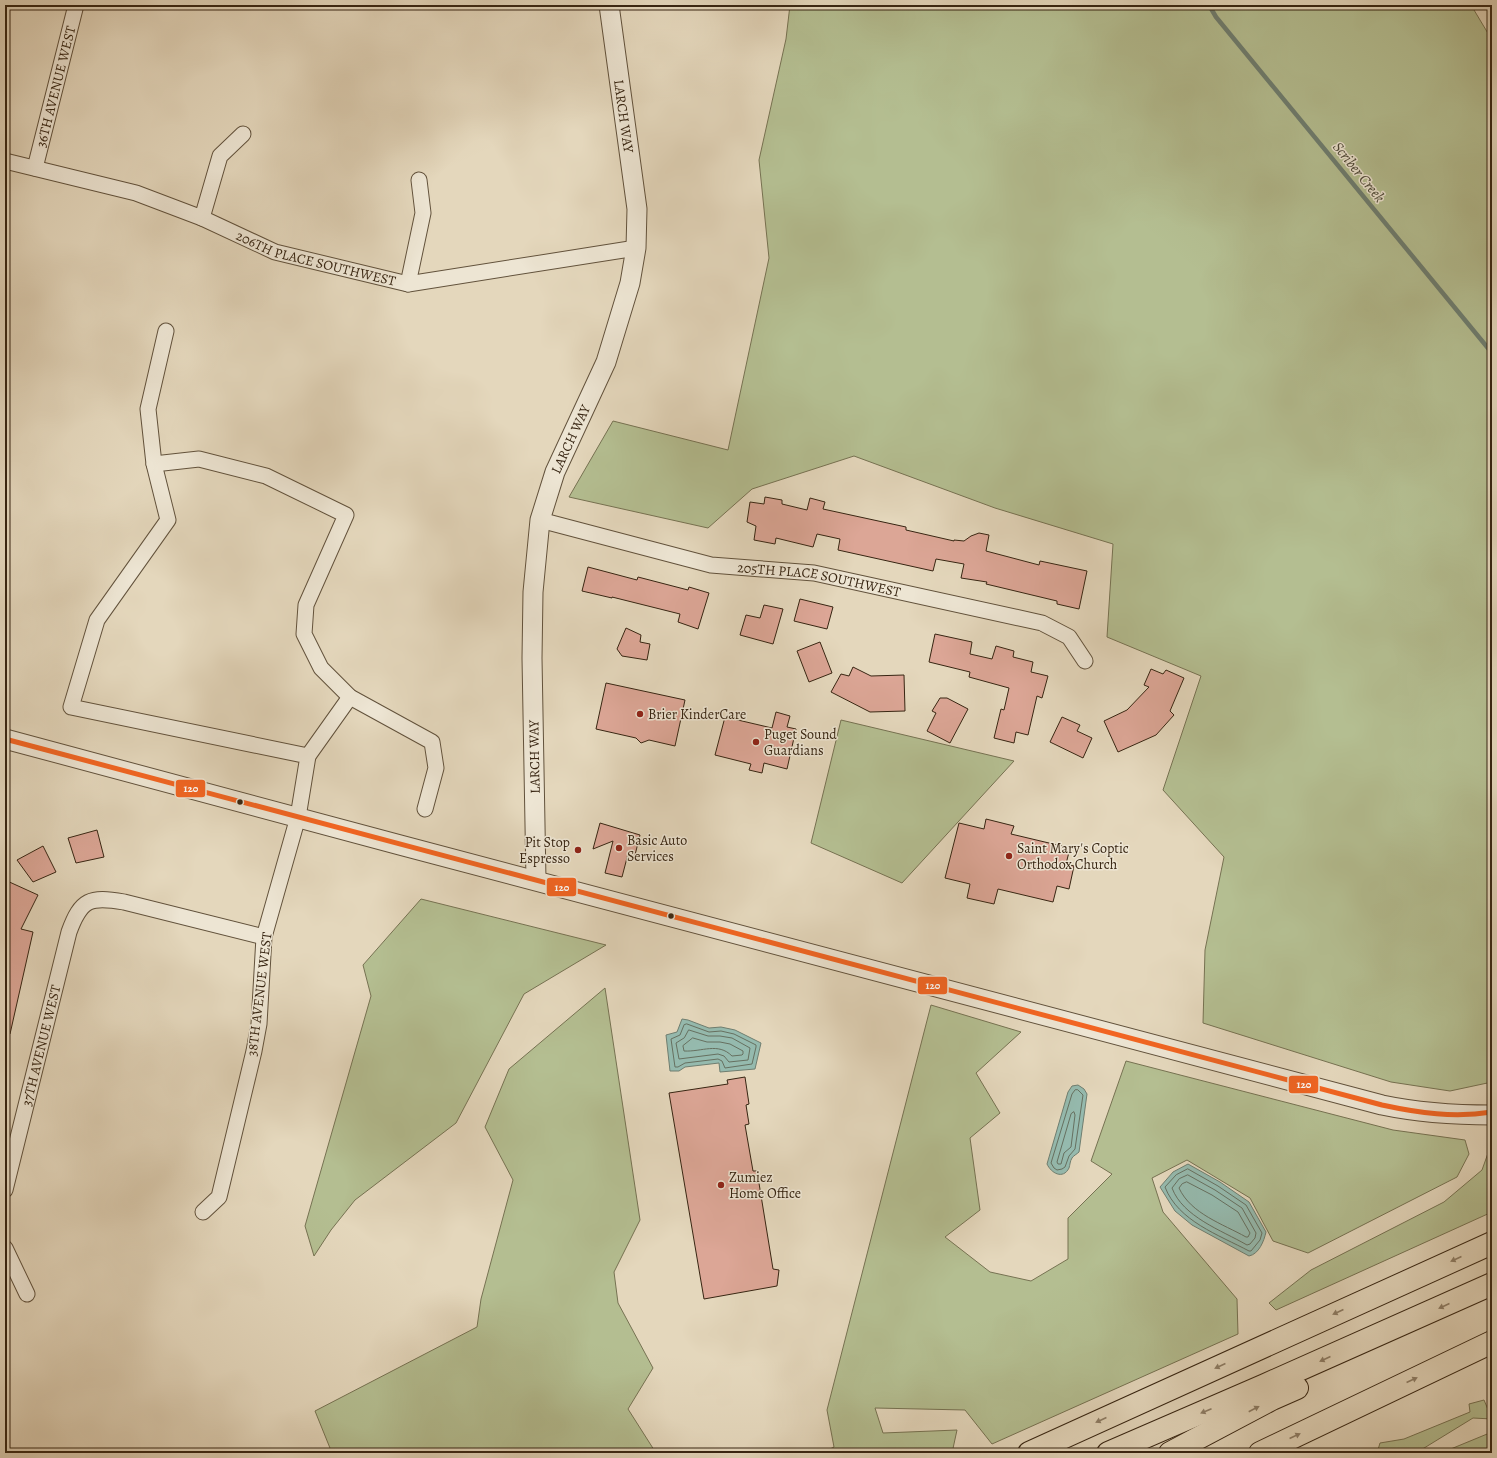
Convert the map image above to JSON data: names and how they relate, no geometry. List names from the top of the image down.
{
  "streets": {
    "street": [
      "36TH AVENUE WEST",
      "LARCH WAY",
      "206TH PLACE SOUTHWEST",
      "205TH PLACE SOUTHWEST",
      "38TH AVENUE WEST",
      "37TH AVENUE WEST"
    ]
  },
  "crossings": [
    ["36TH AVENUE WEST", "206TH PLACE SOUTHWEST"],
    ["LARCH WAY", "206TH PLACE SOUTHWEST"],
    ["LARCH WAY", "205TH PLACE SOUTHWEST"],
    ["38TH AVENUE WEST", "37TH AVENUE WEST"]
  ],
  "water": ["Scriber Creek"],
  "places": [
    "Brier KinderCare",
    "Puget Sound Guardians",
    "Basic Auto Services",
    "Pit Stop Espresso",
    "Saint Mary's Coptic Orthodox Church",
    "Zumiez Home Office"
  ],
  "lines": ["transit line 120"]
}
